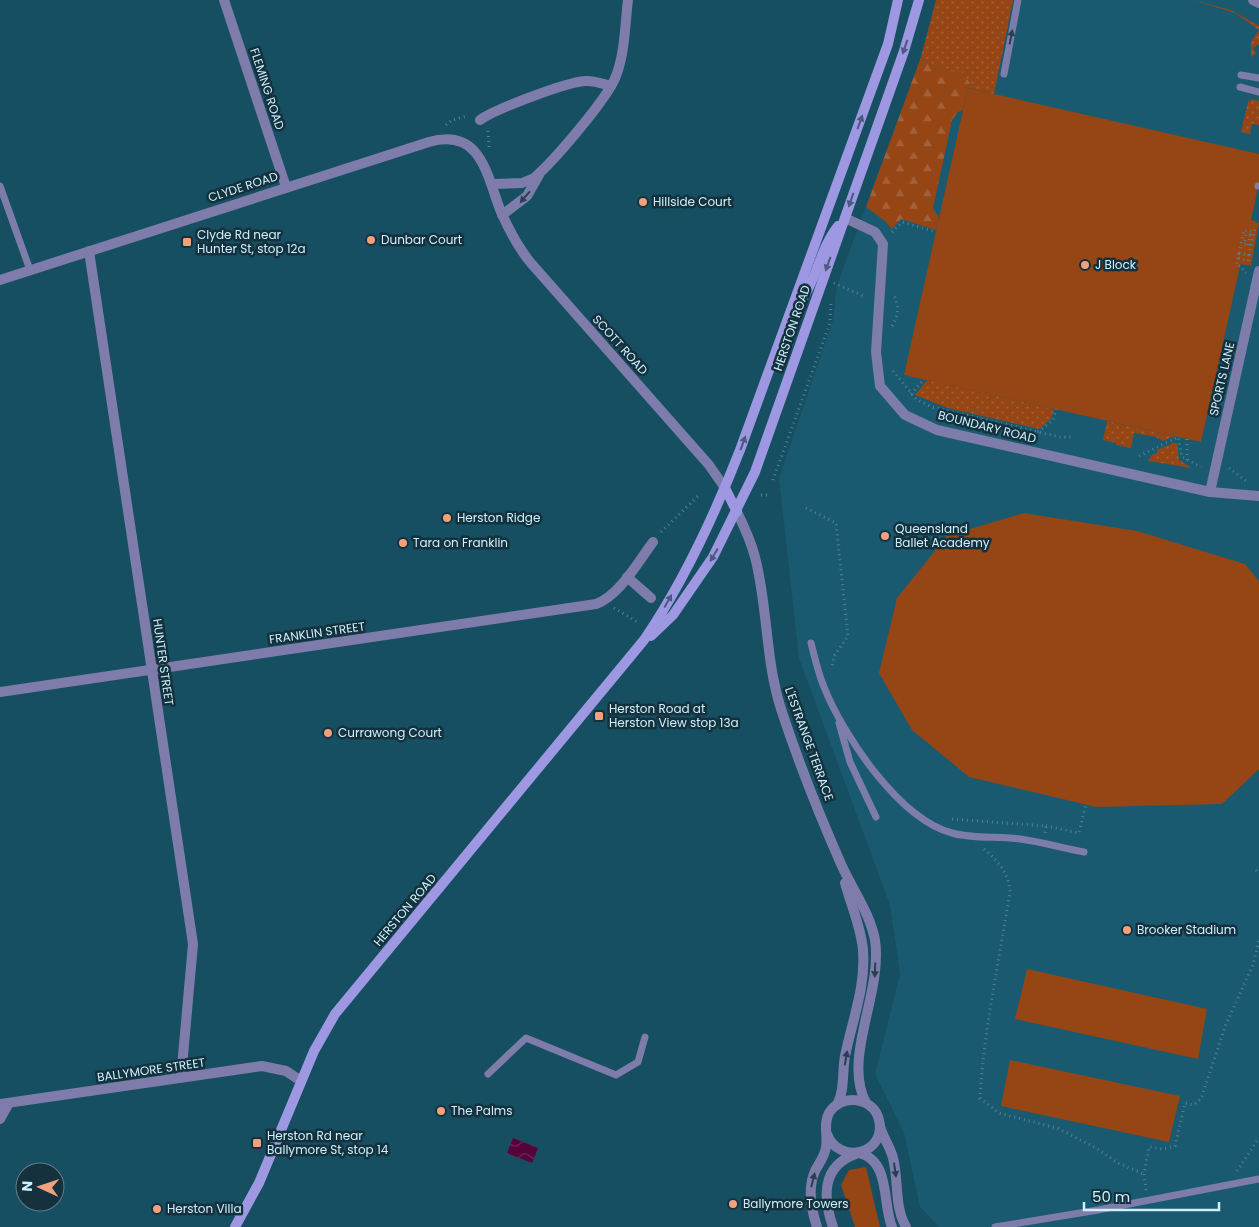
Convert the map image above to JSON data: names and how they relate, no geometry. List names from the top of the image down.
{
  "streets": {
    "main road": ["HERSTON ROAD"],
    "street": [
      "FLEMING ROAD",
      "CLYDE ROAD",
      "SCOTT ROAD",
      "SPORTS LANE",
      "BOUNDARY ROAD",
      "FRANKLIN STREET",
      "HUNTER STREET",
      "L'ESTRANGE TERRACE",
      "BALLYMORE STREET"
    ]
  },
  "crossings": [
    ["FLEMING ROAD", "CLYDE ROAD"],
    ["CLYDE ROAD", "SCOTT ROAD"],
    ["CLYDE ROAD", "HUNTER STREET"],
    ["HERSTON ROAD", "SCOTT ROAD"],
    ["HERSTON ROAD", "BOUNDARY ROAD"],
    ["HERSTON ROAD", "L'ESTRANGE TERRACE"],
    ["HERSTON ROAD", "BALLYMORE STREET"],
    ["SPORTS LANE", "BOUNDARY ROAD"],
    ["FRANKLIN STREET", "HUNTER STREET"],
    ["HUNTER STREET", "BALLYMORE STREET"]
  ],
  "places": {
    "other": [
      "Hillside Court",
      "Dunbar Court",
      "J Block",
      "Herston Ridge",
      "Queensland Ballet Academy",
      "Tara on Franklin",
      "Currawong Court",
      "Brooker Stadium",
      "The Palms",
      "Ballymore Towers",
      "Herston Villa"
    ],
    "transit": ["Clyde Rd near Hunter St, stop 12a", "Herston Road at Herston View stop 13a", "Herston Rd near Ballymore St, stop 14"]
  },
  "scale_bar": "50 m",
  "north": "left"
}
